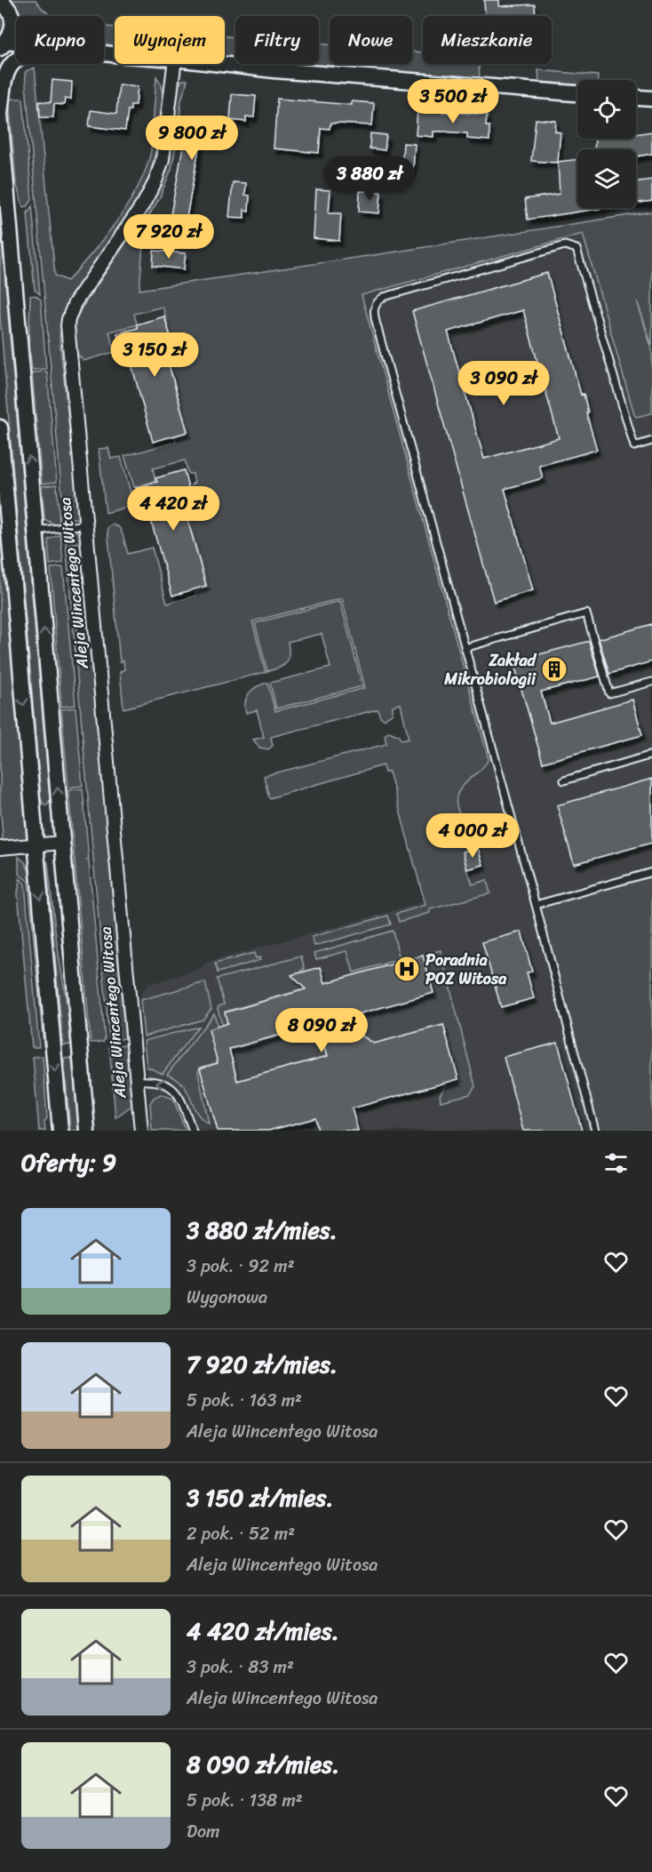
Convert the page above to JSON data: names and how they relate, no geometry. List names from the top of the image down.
{
  "streets": {
    "street": ["Aleja Wincentego Witosa"]
  },
  "places": {
    "building": ["Zakład Mikrobiologii"],
    "hospital": ["Poradnia POZ Witosa"]
  },
  "page": {
    "chip": [
      "Kupno",
      "Wynajem",
      "Filtry",
      "Nowe",
      "Mieszkanie"
    ],
    "price": [
      "3 500 zł",
      "9 800 zł",
      "3 880 zł",
      "7 920 zł",
      "3 150 zł",
      "3 090 zł",
      "4 420 zł",
      "4 000 zł",
      "8 090 zł"
    ],
    "heading": "Oferty: 9",
    "list": [
      {
        "name": "3 880 zł/mies.",
        "note": "3 pok. · 92 m² · Wygonowa"
      },
      {
        "name": "7 920 zł/mies.",
        "note": "5 pok. · 163 m² · Aleja Wincentego Witosa"
      },
      {
        "name": "3 150 zł/mies.",
        "note": "2 pok. · 52 m² · Aleja Wincentego Witosa"
      },
      {
        "name": "4 420 zł/mies.",
        "note": "3 pok. · 83 m² · Aleja Wincentego Witosa"
      },
      {
        "name": "8 090 zł/mies.",
        "note": "5 pok. · 138 m² · Dom"
      }
    ]
  }
}
